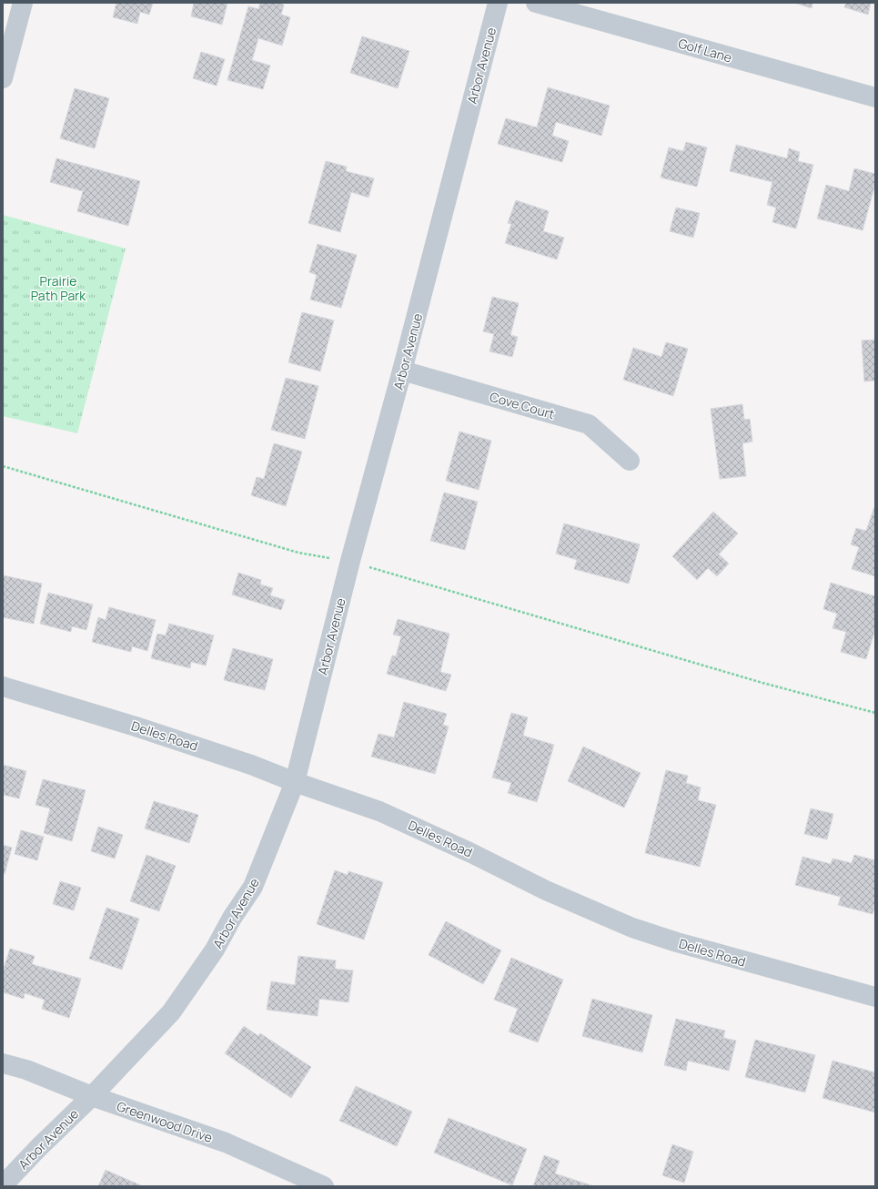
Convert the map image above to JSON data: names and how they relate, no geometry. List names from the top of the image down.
{
  "streets": {
    "street": [
      "Golf Lane",
      "Arbor Avenue",
      "Cove Court",
      "Delles Road",
      "Greenwood Drive"
    ]
  },
  "crossings": [
    ["Arbor Avenue", "Cove Court"],
    ["Arbor Avenue", "Delles Road"],
    ["Arbor Avenue", "Greenwood Drive"]
  ],
  "parks": ["Prairie Path Park"]
}
